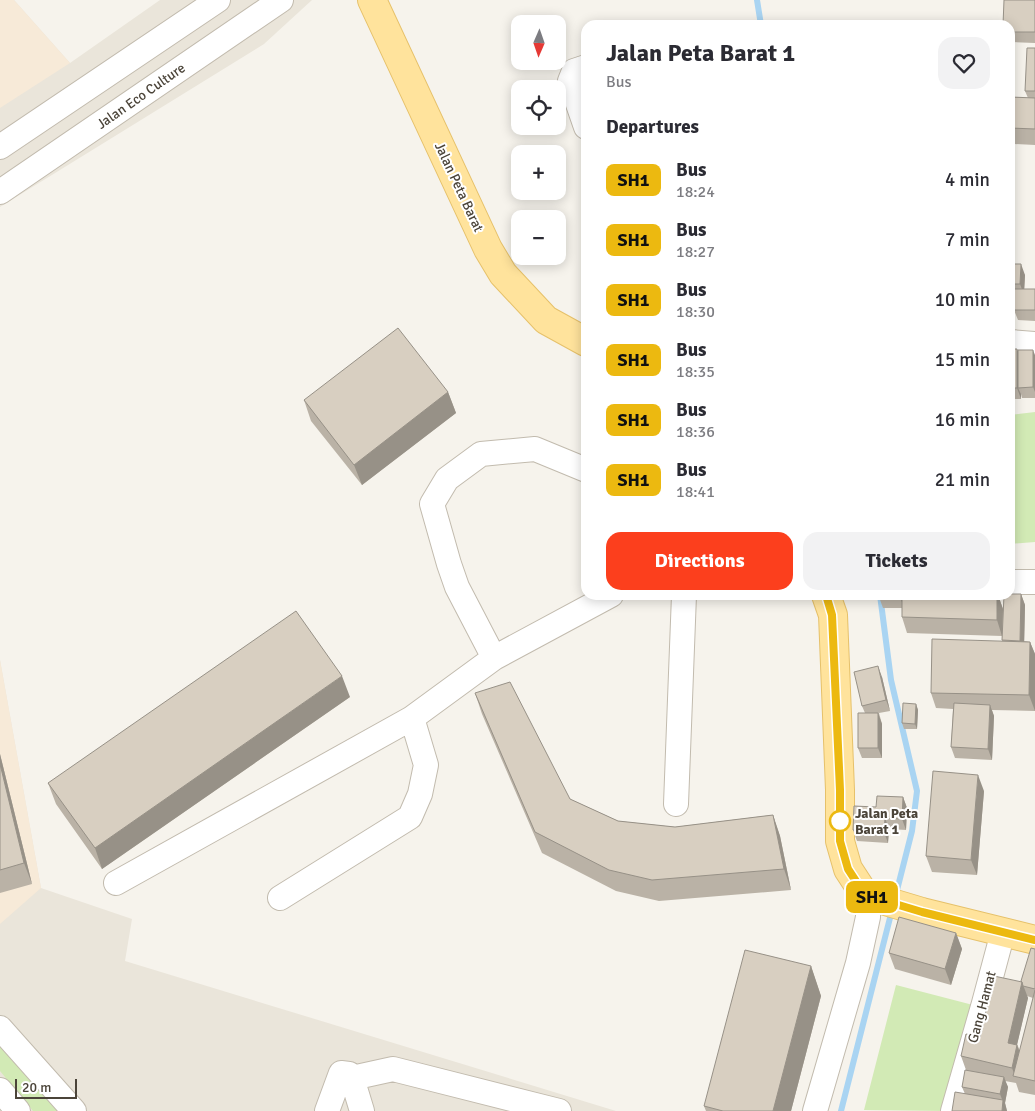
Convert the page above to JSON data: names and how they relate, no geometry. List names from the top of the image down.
{
  "streets": {
    "main road": ["Jalan Peta Barat"],
    "street": ["Jalan Eco Culture", "Gang Hamat"]
  },
  "places": ["Jalan Peta Barat 1"],
  "lines": ["bus line SH1"],
  "scale_bar": "20 m",
  "north": "bottom",
  "page": {
    "on_map": "SH1",
    "map_buttons": ["+", "−"],
    "heading": [
      ["Jalan Peta Barat 1", "Bus"],
      "Departures"
    ],
    "list": [
      {
        "mark": "SH1",
        "name": "Bus",
        "note": "18:24",
        "value": "4 min"
      },
      {
        "mark": "SH1",
        "name": "Bus",
        "note": "18:27",
        "value": "7 min"
      },
      {
        "mark": "SH1",
        "name": "Bus",
        "note": "18:30",
        "value": "10 min"
      },
      {
        "mark": "SH1",
        "name": "Bus",
        "note": "18:35",
        "value": "15 min"
      },
      {
        "mark": "SH1",
        "name": "Bus",
        "note": "18:36",
        "value": "16 min"
      },
      {
        "mark": "SH1",
        "name": "Bus",
        "note": "18:41",
        "value": "21 min"
      }
    ],
    "buttons": ["Directions", "Tickets"],
    "scale": "20 m"
  }
}
